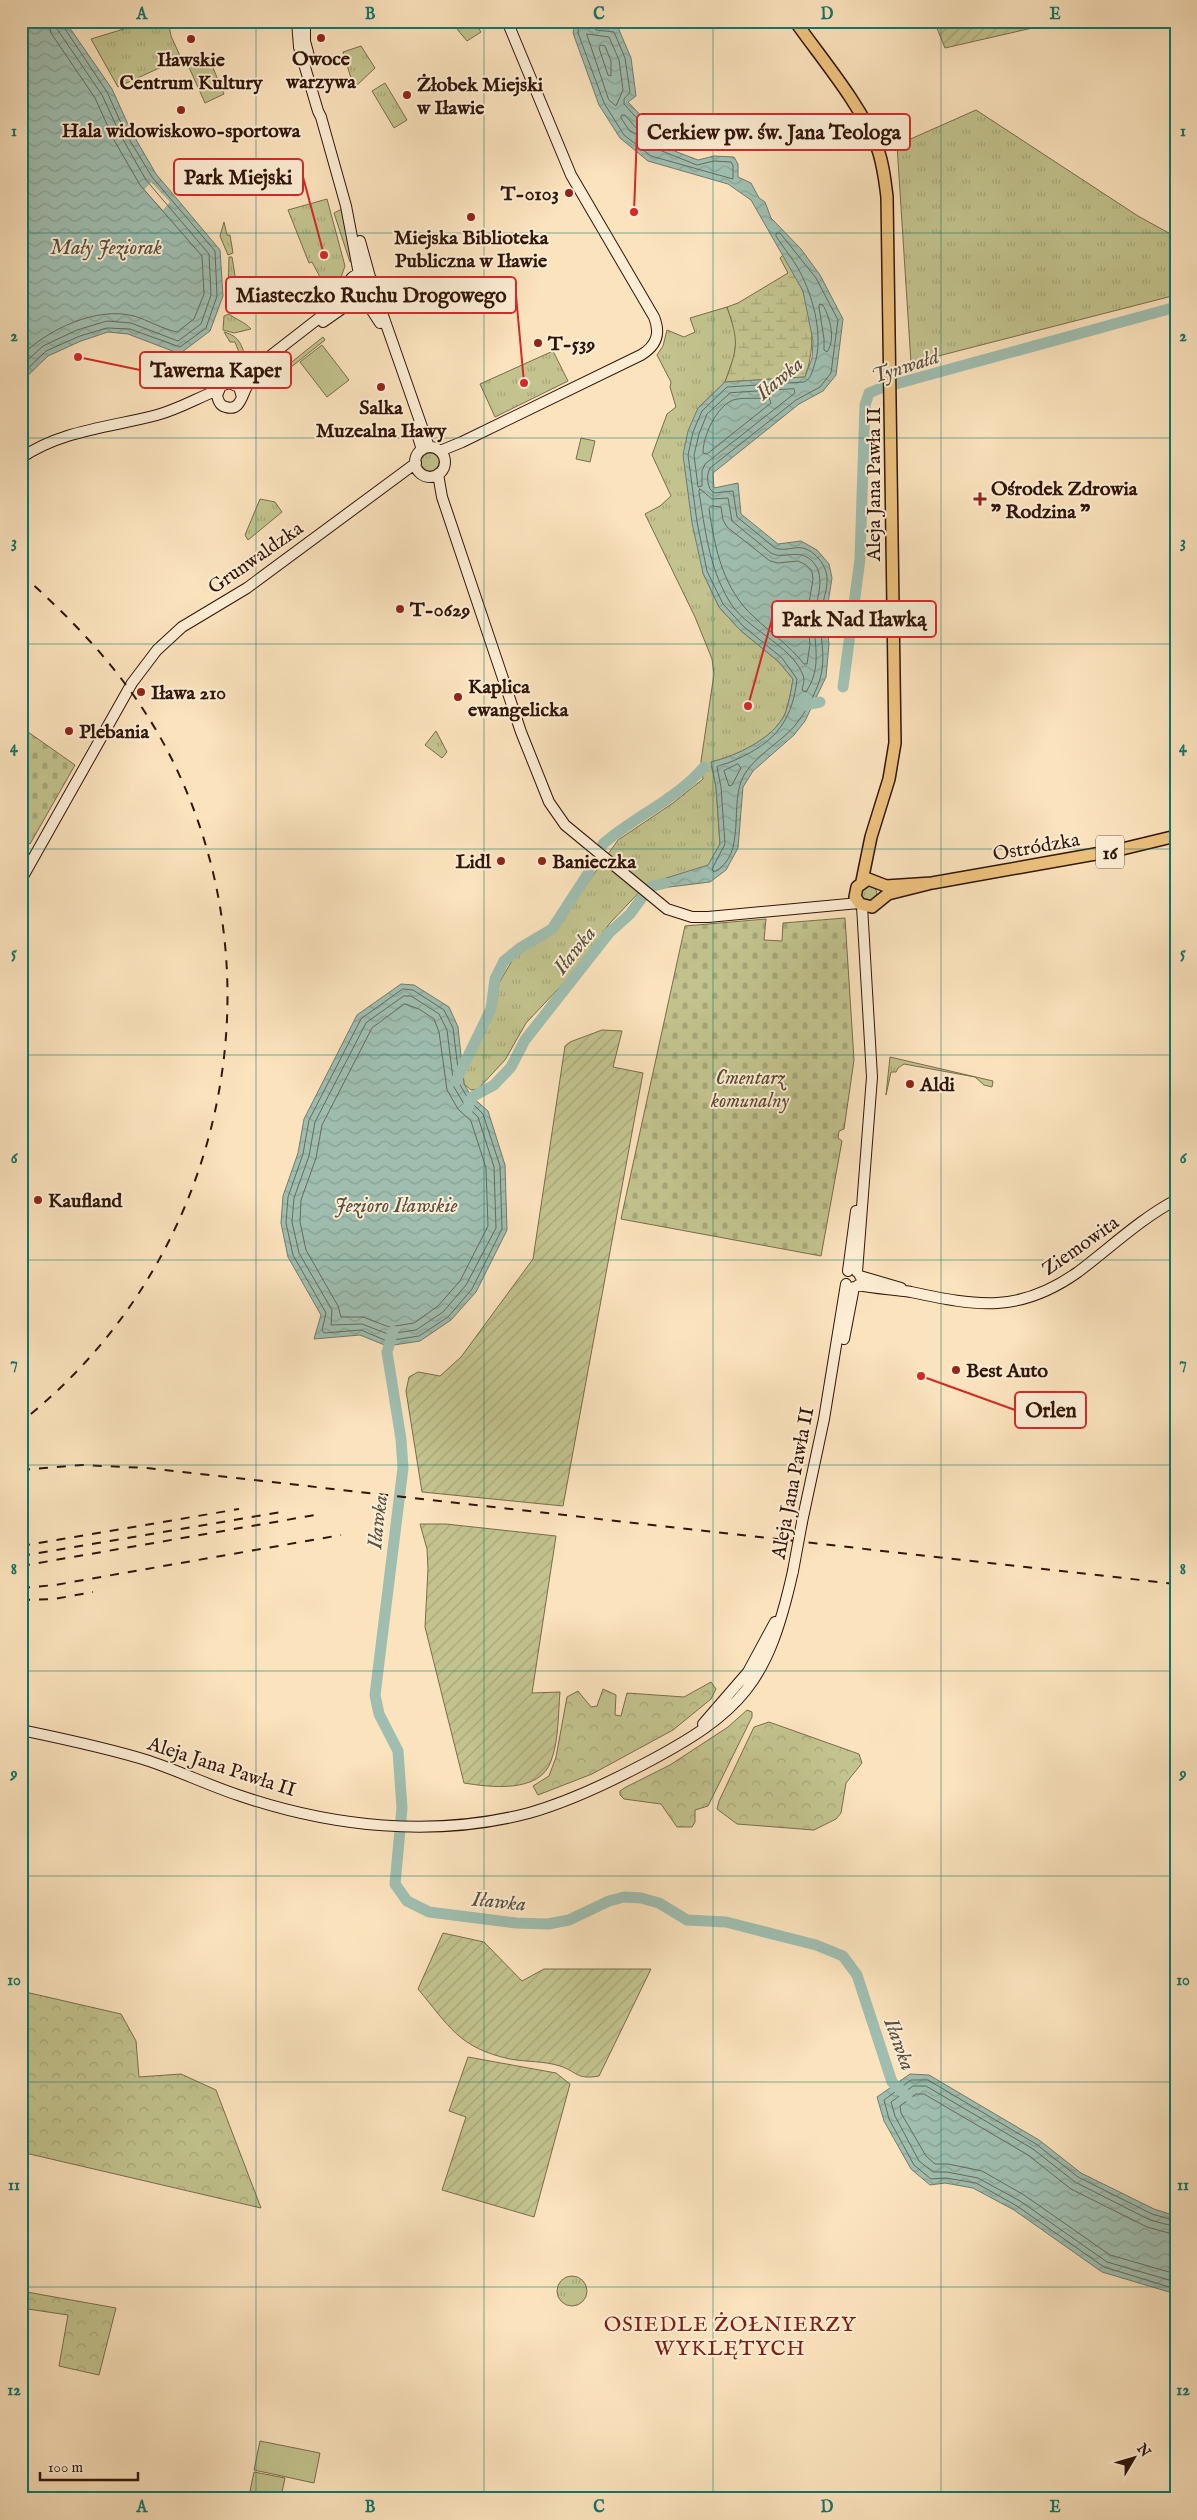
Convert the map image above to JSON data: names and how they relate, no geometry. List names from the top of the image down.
{
  "streets": {
    "main road": [
      "Aleja Jana Pawła II",
      "Grunwaldzka",
      "Ostródzka",
      "16",
      "Ziemowita"
    ]
  },
  "crossings": [
    ["Aleja Jana Pawła II", "Ostródzka"],
    ["Aleja Jana Pawła II", "Ziemowita"]
  ],
  "districts": ["OSIEDLE ŻOŁNIERZY WYKLĘTYCH"],
  "water": [
    "Mały Jeziorak",
    "Tynwałd",
    "Iławka",
    "Jezioro Iławskie"
  ],
  "parks": ["Cmentarz komunalny"],
  "places": {
    "other": [
      "Owoce warzywa",
      "Iławskie Centrum Kultury",
      "Żłobek Miejski w Iławie",
      "Hala widowiskowo-sportowa",
      "T-0103",
      "Cerkiew pw. św. Jana Teologa",
      "Miejska Biblioteka Publiczna w Iławie",
      "Park Miejski",
      "T-539",
      "Tawerna Kaper",
      "Miasteczko Ruchu Drogowego",
      "Salka Muzealna Iławy",
      "T-0629",
      "Iława 210",
      "Kaplica ewangelicka",
      "Park Nad Iławką",
      "Plebania",
      "Lidl",
      "Banieczka",
      "Aldi",
      "Kaufland",
      "Best Auto",
      "Orlen"
    ],
    "health": ["Ośrodek Zdrowia \" Rodzina \""]
  },
  "scale_bar": "100 m",
  "north": "top right",
  "grid": {
    "columns": [
      "A",
      "B",
      "C",
      "D",
      "E"
    ],
    "rows": [
      "1",
      "2",
      "3",
      "4",
      "5",
      "6",
      "7",
      "8",
      "9",
      "10",
      "11",
      "12"
    ]
  }
}
